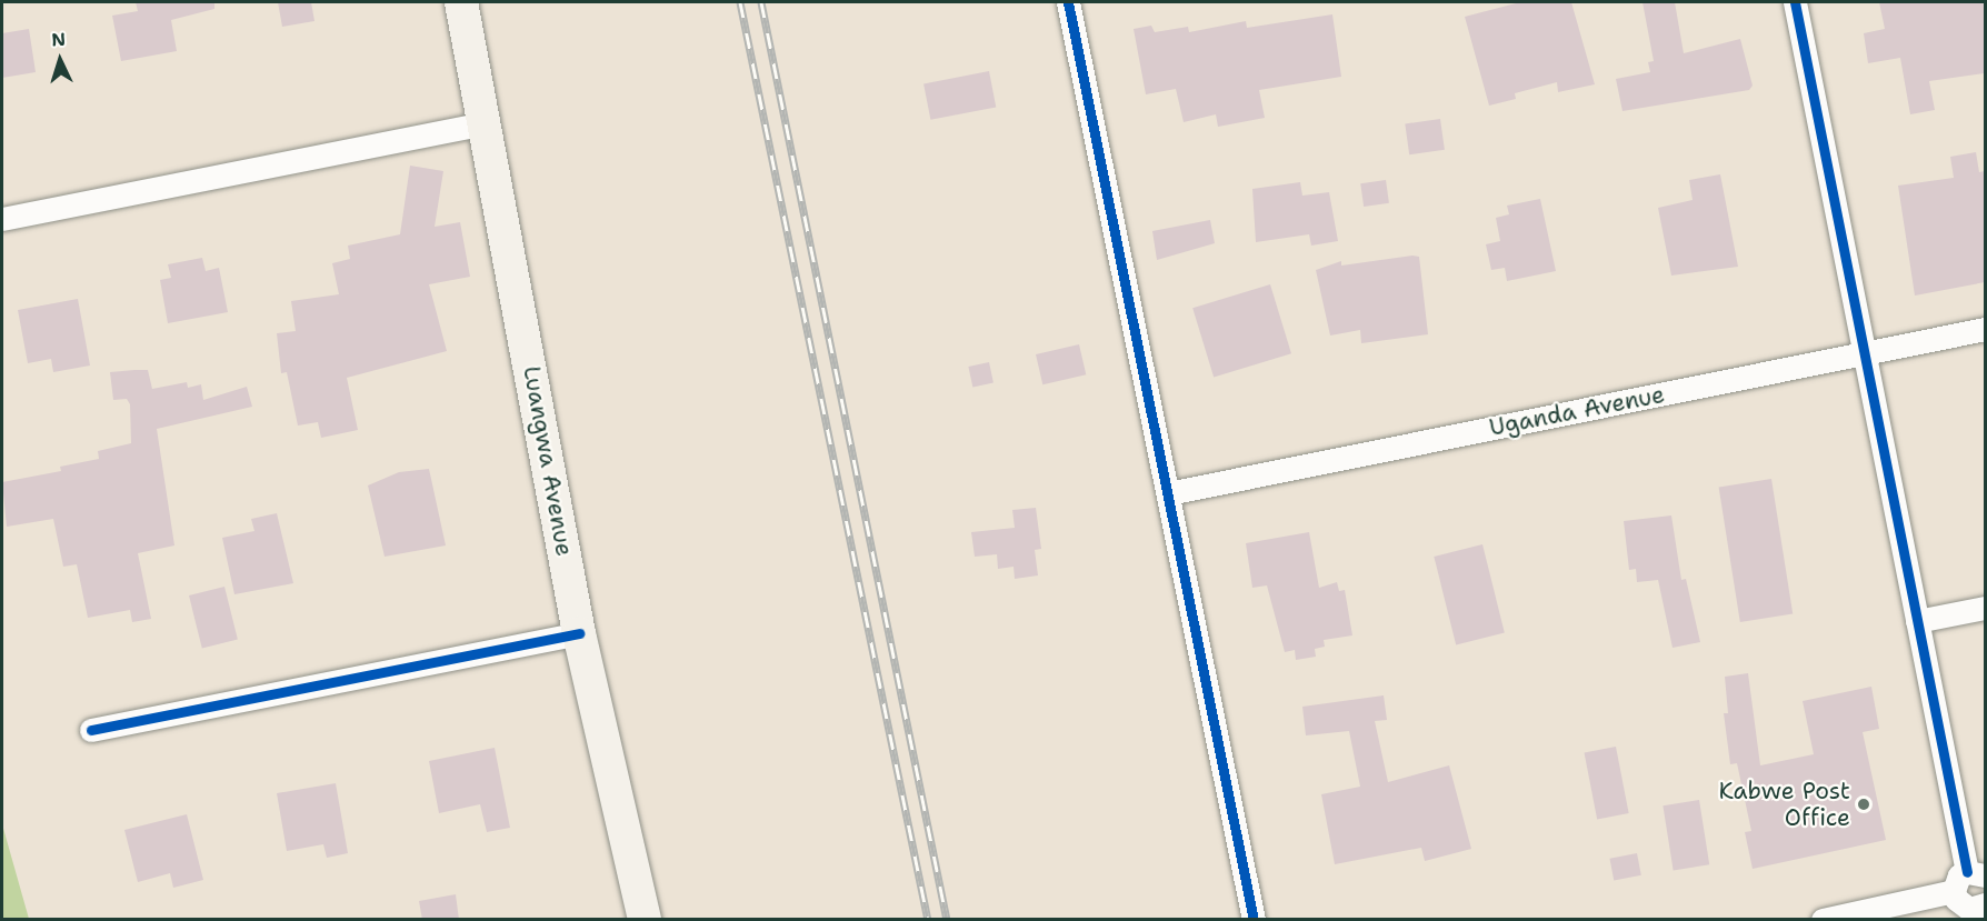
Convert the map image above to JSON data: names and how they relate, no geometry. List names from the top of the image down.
{
  "streets": {
    "main road": ["Luangwa Avenue"],
    "street": ["Uganda Avenue"]
  },
  "places": ["Kabwe Post Office"],
  "north": "top"
}
